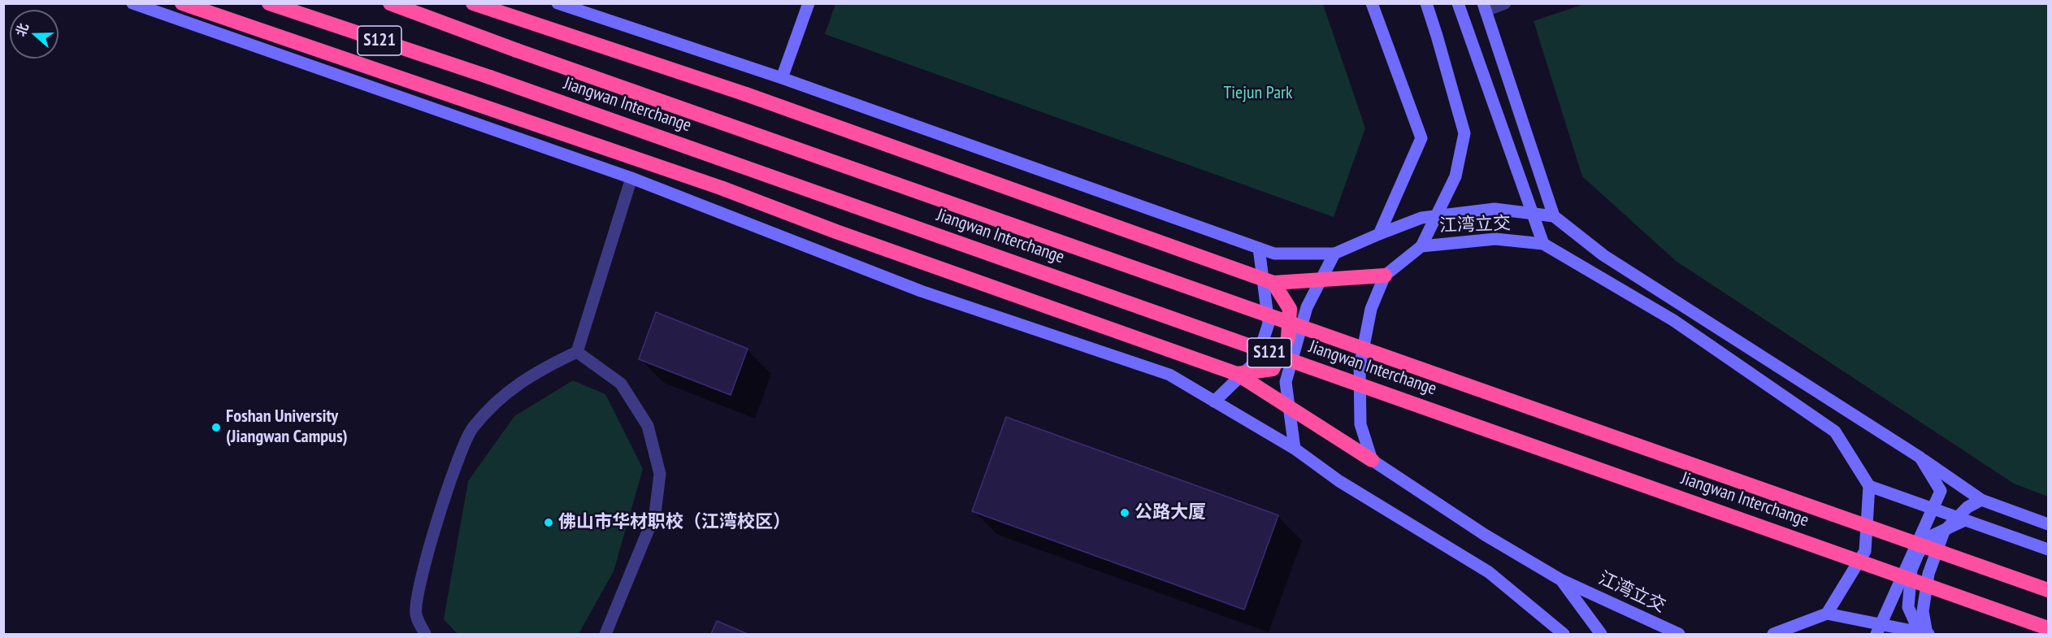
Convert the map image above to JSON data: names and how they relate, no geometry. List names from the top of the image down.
{
  "streets": {
    "highway": ["S121", "Jiangwan Interchange"],
    "main road": ["江湾立交"]
  },
  "parks": ["Tiejun Park"],
  "places": ["Foshan University (Jiangwan Campus)", "公路大厦", "佛山市华材职校（江湾校区）"],
  "north": "left"
}
